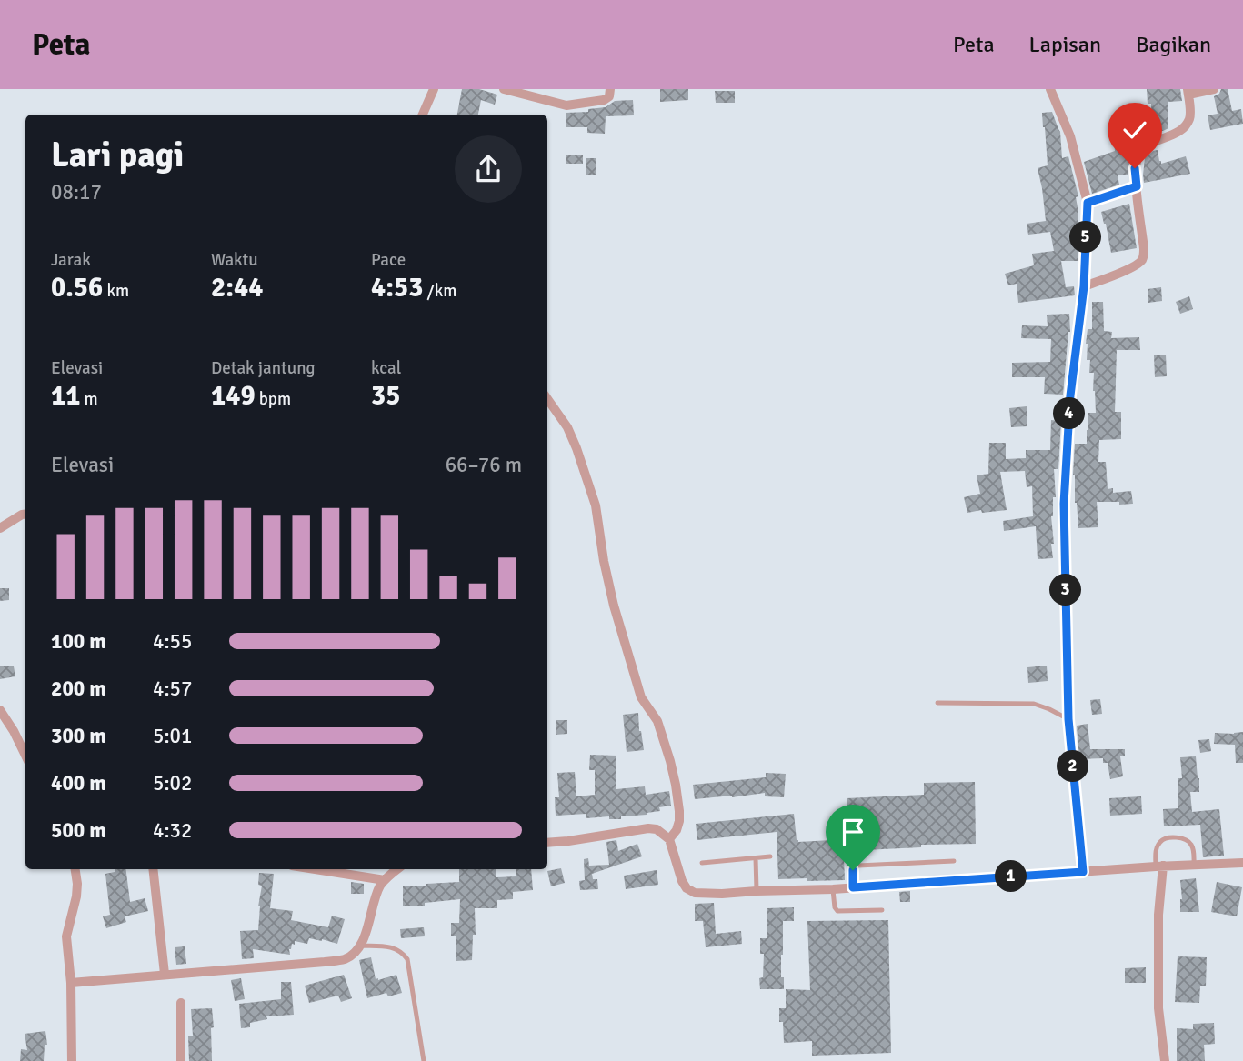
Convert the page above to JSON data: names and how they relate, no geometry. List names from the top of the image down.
{
  "page": {
    "header": "Peta",
    "nav": ["Peta", "Lapisan", "Bagikan"],
    "heading": ["Lari pagi", "08:17"],
    "pins": [
      "5",
      "4",
      "3",
      "2",
      "1"
    ],
    "stats": [
      ["Jarak", "0.56 km"],
      ["Waktu", "2:44"],
      ["Pace", "4:53 /km"],
      ["Elevasi", "11 m"],
      ["Detak jantung", "149 bpm"],
      ["kcal", "35"]
    ],
    "chart": ["Elevasi", "66–76 m"],
    "list": [
      {
        "name": "100 m",
        "note": "4:55"
      },
      {
        "name": "200 m",
        "note": "4:57"
      },
      {
        "name": "300 m",
        "note": "5:01"
      },
      {
        "name": "400 m",
        "note": "5:02"
      },
      {
        "name": "500 m",
        "note": "4:32"
      }
    ]
  }
}
